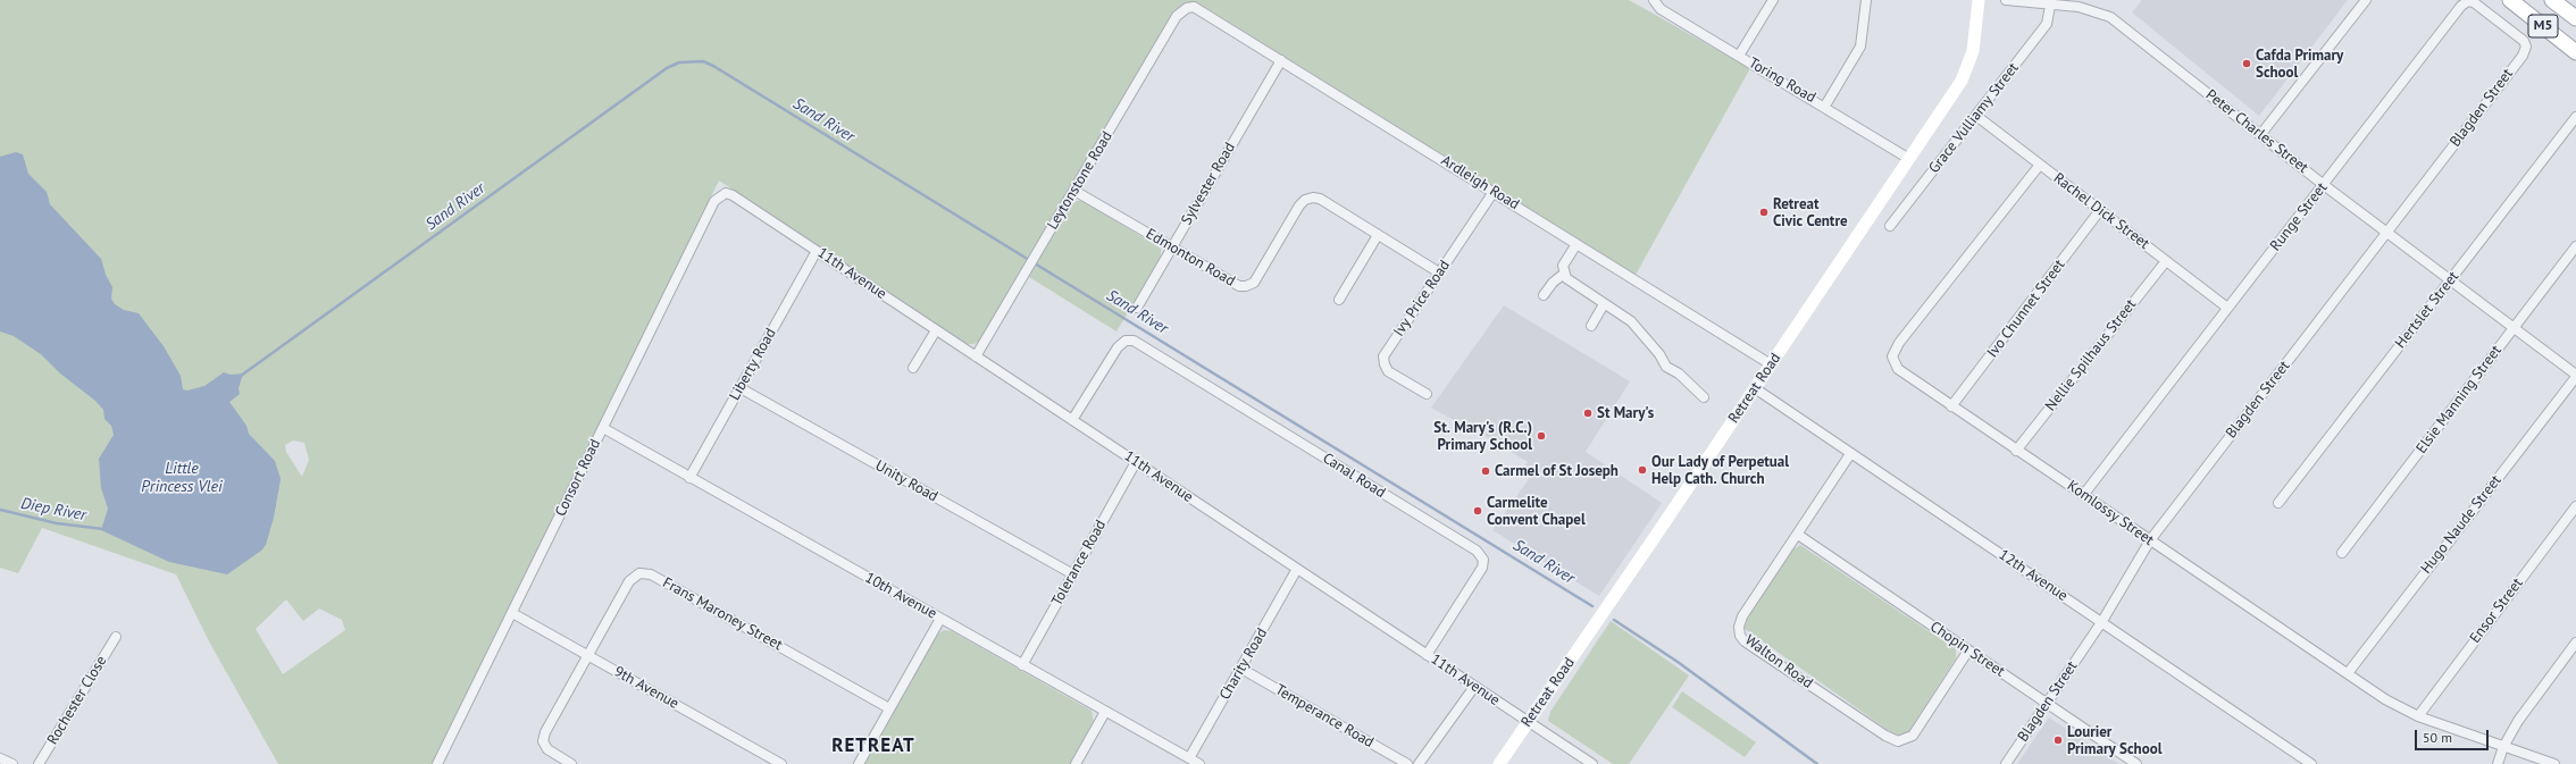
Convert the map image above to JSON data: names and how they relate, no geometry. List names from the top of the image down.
{
  "streets": {
    "main road": ["M5", "Retreat Road"],
    "street": [
      "Toring Road",
      "Blagden Street",
      "Grace Vulliamy Street",
      "Peter Charles Street",
      "Leytonstone Road",
      "Ardleigh Road",
      "Sylvester Road",
      "Rachel Dick Street",
      "Runge Street",
      "Edmonton Road",
      "11th Avenue",
      "Ivy Price Road",
      "Ivo Chunnet Street",
      "Hertslet Street",
      "Nellie Spilhaus Street",
      "Liberty Road",
      "Elsie Manning Street",
      "Canal Road",
      "Consort Road",
      "Unity Road",
      "Komlossy Street",
      "Hugo Naude Street",
      "Tolerance Road",
      "12th Avenue",
      "10th Avenue",
      "Ensor Street",
      "Frans Maroney Street",
      "Chopin Street",
      "Walton Road",
      "Charity Road",
      "9th Avenue",
      "Rochester Close",
      "Temperance Road"
    ]
  },
  "crossings": [
    ["Toring Road", "Retreat Road"],
    ["Blagden Street", "Peter Charles Street"],
    ["Blagden Street", "Runge Street"],
    ["Blagden Street", "Komlossy Street"],
    ["Blagden Street", "12th Avenue"],
    ["Blagden Street", "Chopin Street"],
    ["Grace Vulliamy Street", "Peter Charles Street"],
    ["Grace Vulliamy Street", "Rachel Dick Street"],
    ["Peter Charles Street", "Runge Street"],
    ["Peter Charles Street", "Hertslet Street"],
    ["Peter Charles Street", "Elsie Manning Street"],
    ["Peter Charles Street", "Hugo Naude Street"],
    ["Leytonstone Road", "Ardleigh Road"],
    ["Leytonstone Road", "Edmonton Road"],
    ["Leytonstone Road", "11th Avenue"],
    ["Ardleigh Road", "Sylvester Road"],
    ["Ardleigh Road", "Ivy Price Road"],
    ["Ardleigh Road", "Retreat Road"],
    ["Sylvester Road", "Edmonton Road"],
    ["Rachel Dick Street", "Runge Street"],
    ["Rachel Dick Street", "Ivo Chunnet Street"],
    ["Rachel Dick Street", "Nellie Spilhaus Street"],
    ["Rachel Dick Street", "Komlossy Street"],
    ["Runge Street", "Komlossy Street"],
    ["Edmonton Road", "Ivy Price Road"],
    ["11th Avenue", "Liberty Road"],
    ["11th Avenue", "Retreat Road"],
    ["11th Avenue", "Canal Road"],
    ["11th Avenue", "Consort Road"],
    ["11th Avenue", "Tolerance Road"],
    ["11th Avenue", "Charity Road"],
    ["Ivo Chunnet Street", "Komlossy Street"],
    ["Nellie Spilhaus Street", "Komlossy Street"],
    ["Liberty Road", "Unity Road"],
    ["Liberty Road", "10th Avenue"],
    ["Retreat Road", "12th Avenue"],
    ["Consort Road", "10th Avenue"],
    ["Consort Road", "9th Avenue"],
    ["Unity Road", "Tolerance Road"],
    ["Komlossy Street", "Hugo Naude Street"],
    ["Komlossy Street", "Ensor Street"],
    ["Tolerance Road", "10th Avenue"],
    ["12th Avenue", "Walton Road"],
    ["10th Avenue", "Charity Road"],
    ["Frans Maroney Street", "9th Avenue"],
    ["Chopin Street", "Walton Road"],
    ["Charity Road", "Temperance Road"]
  ],
  "districts": ["RETREAT"],
  "water": ["Sand River", "Little Princess Vlei", "Diep River"],
  "places": [
    "Cafda Primary School",
    "Retreat Civic Centre",
    "St Mary's",
    "St. Mary's (R.C.) Primary School",
    "Our Lady of Perpetual Help Cath. Church",
    "Carmel of St Joseph",
    "Carmelite Convent Chapel",
    "Lourier Primary School"
  ],
  "scale_bar": "50 m"
}
